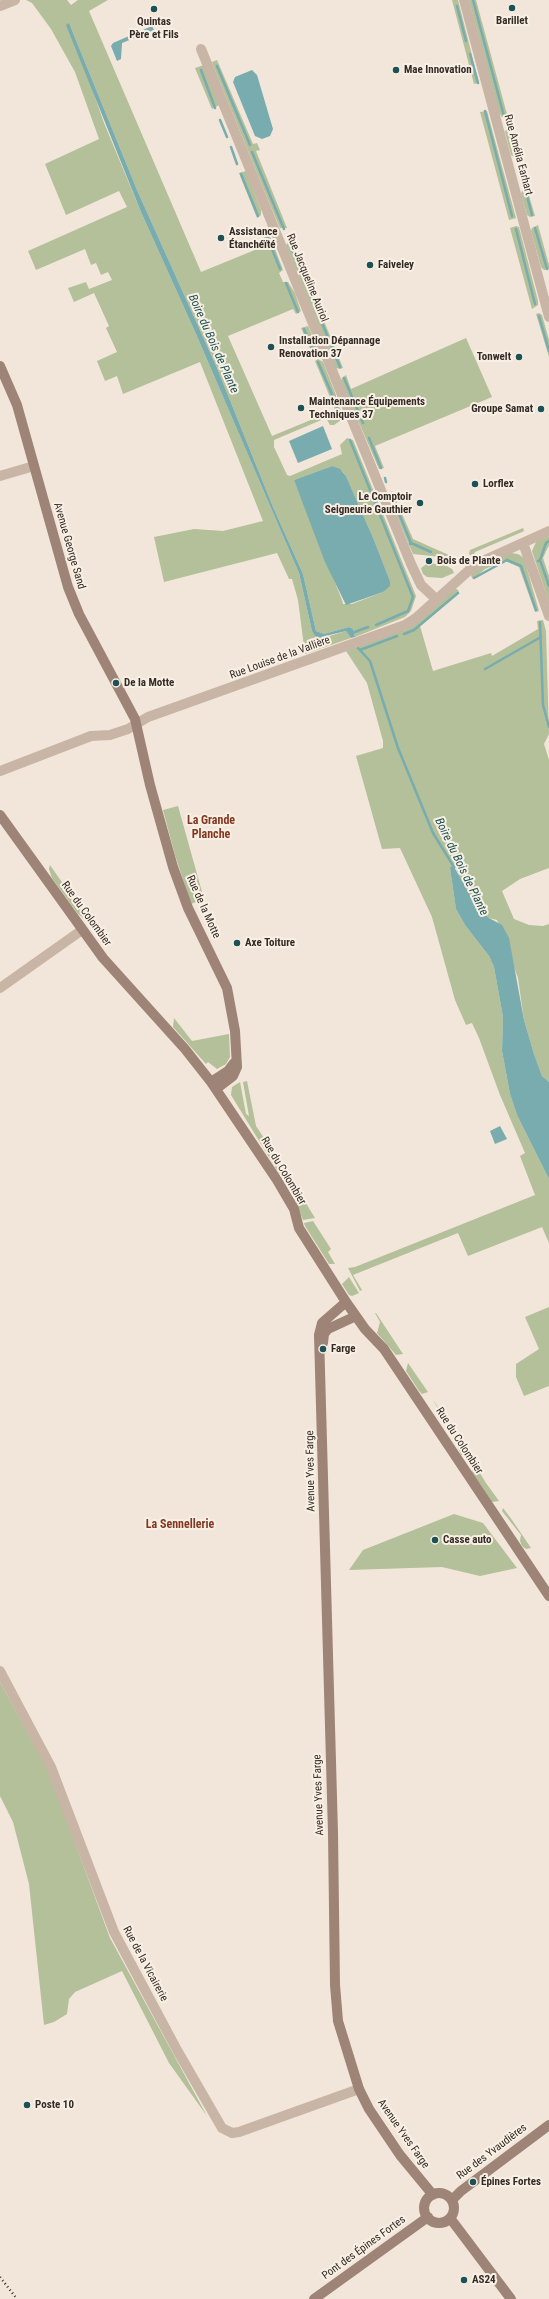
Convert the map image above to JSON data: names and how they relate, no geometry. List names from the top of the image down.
{
  "streets": {
    "street": [
      "Rue Amélia Earhart",
      "Rue Jacqueline Auriol",
      "Avenue George Sand",
      "Rue Louise de la Vallière",
      "Rue de la Motte",
      "Rue du Colombier",
      "Avenue Yves Farge",
      "Rue de la Vicairerie",
      "Rue des Yvaudières",
      "Pont des Épines Fortes"
    ]
  },
  "crossings": [
    ["Rue Jacqueline Auriol", "Rue Louise de la Vallière"],
    ["Avenue George Sand", "Rue Louise de la Vallière"],
    ["Avenue George Sand", "Rue de la Motte"],
    ["Rue Louise de la Vallière", "Rue de la Motte"],
    ["Rue de la Motte", "Rue du Colombier"],
    ["Rue du Colombier", "Avenue Yves Farge"],
    ["Avenue Yves Farge", "Rue de la Vicairerie"],
    ["Avenue Yves Farge", "Rue des Yvaudières"],
    ["Avenue Yves Farge", "Pont des Épines Fortes"],
    ["Rue des Yvaudières", "Pont des Épines Fortes"]
  ],
  "districts": ["La Grande Planche", "La Sennellerie"],
  "water": ["Boire du Bois de Plante"],
  "places": [
    "Barillet",
    "Quintas Père et Fils",
    "Mae Innovation",
    "Assistance Étanchéïté",
    "Faiveley",
    "Installation Dépannage Renovation 37",
    "Tonwelt",
    "Maintenance Équipements Techniques 37",
    "Groupe Samat",
    "Lorflex",
    "Le Comptoir Seigneurie Gauthier",
    "Bois de Plante",
    "De la Motte",
    "Axe Toiture",
    "Farge",
    "Casse auto",
    "Poste 10",
    "Épines Fortes",
    "AS24"
  ]
}
